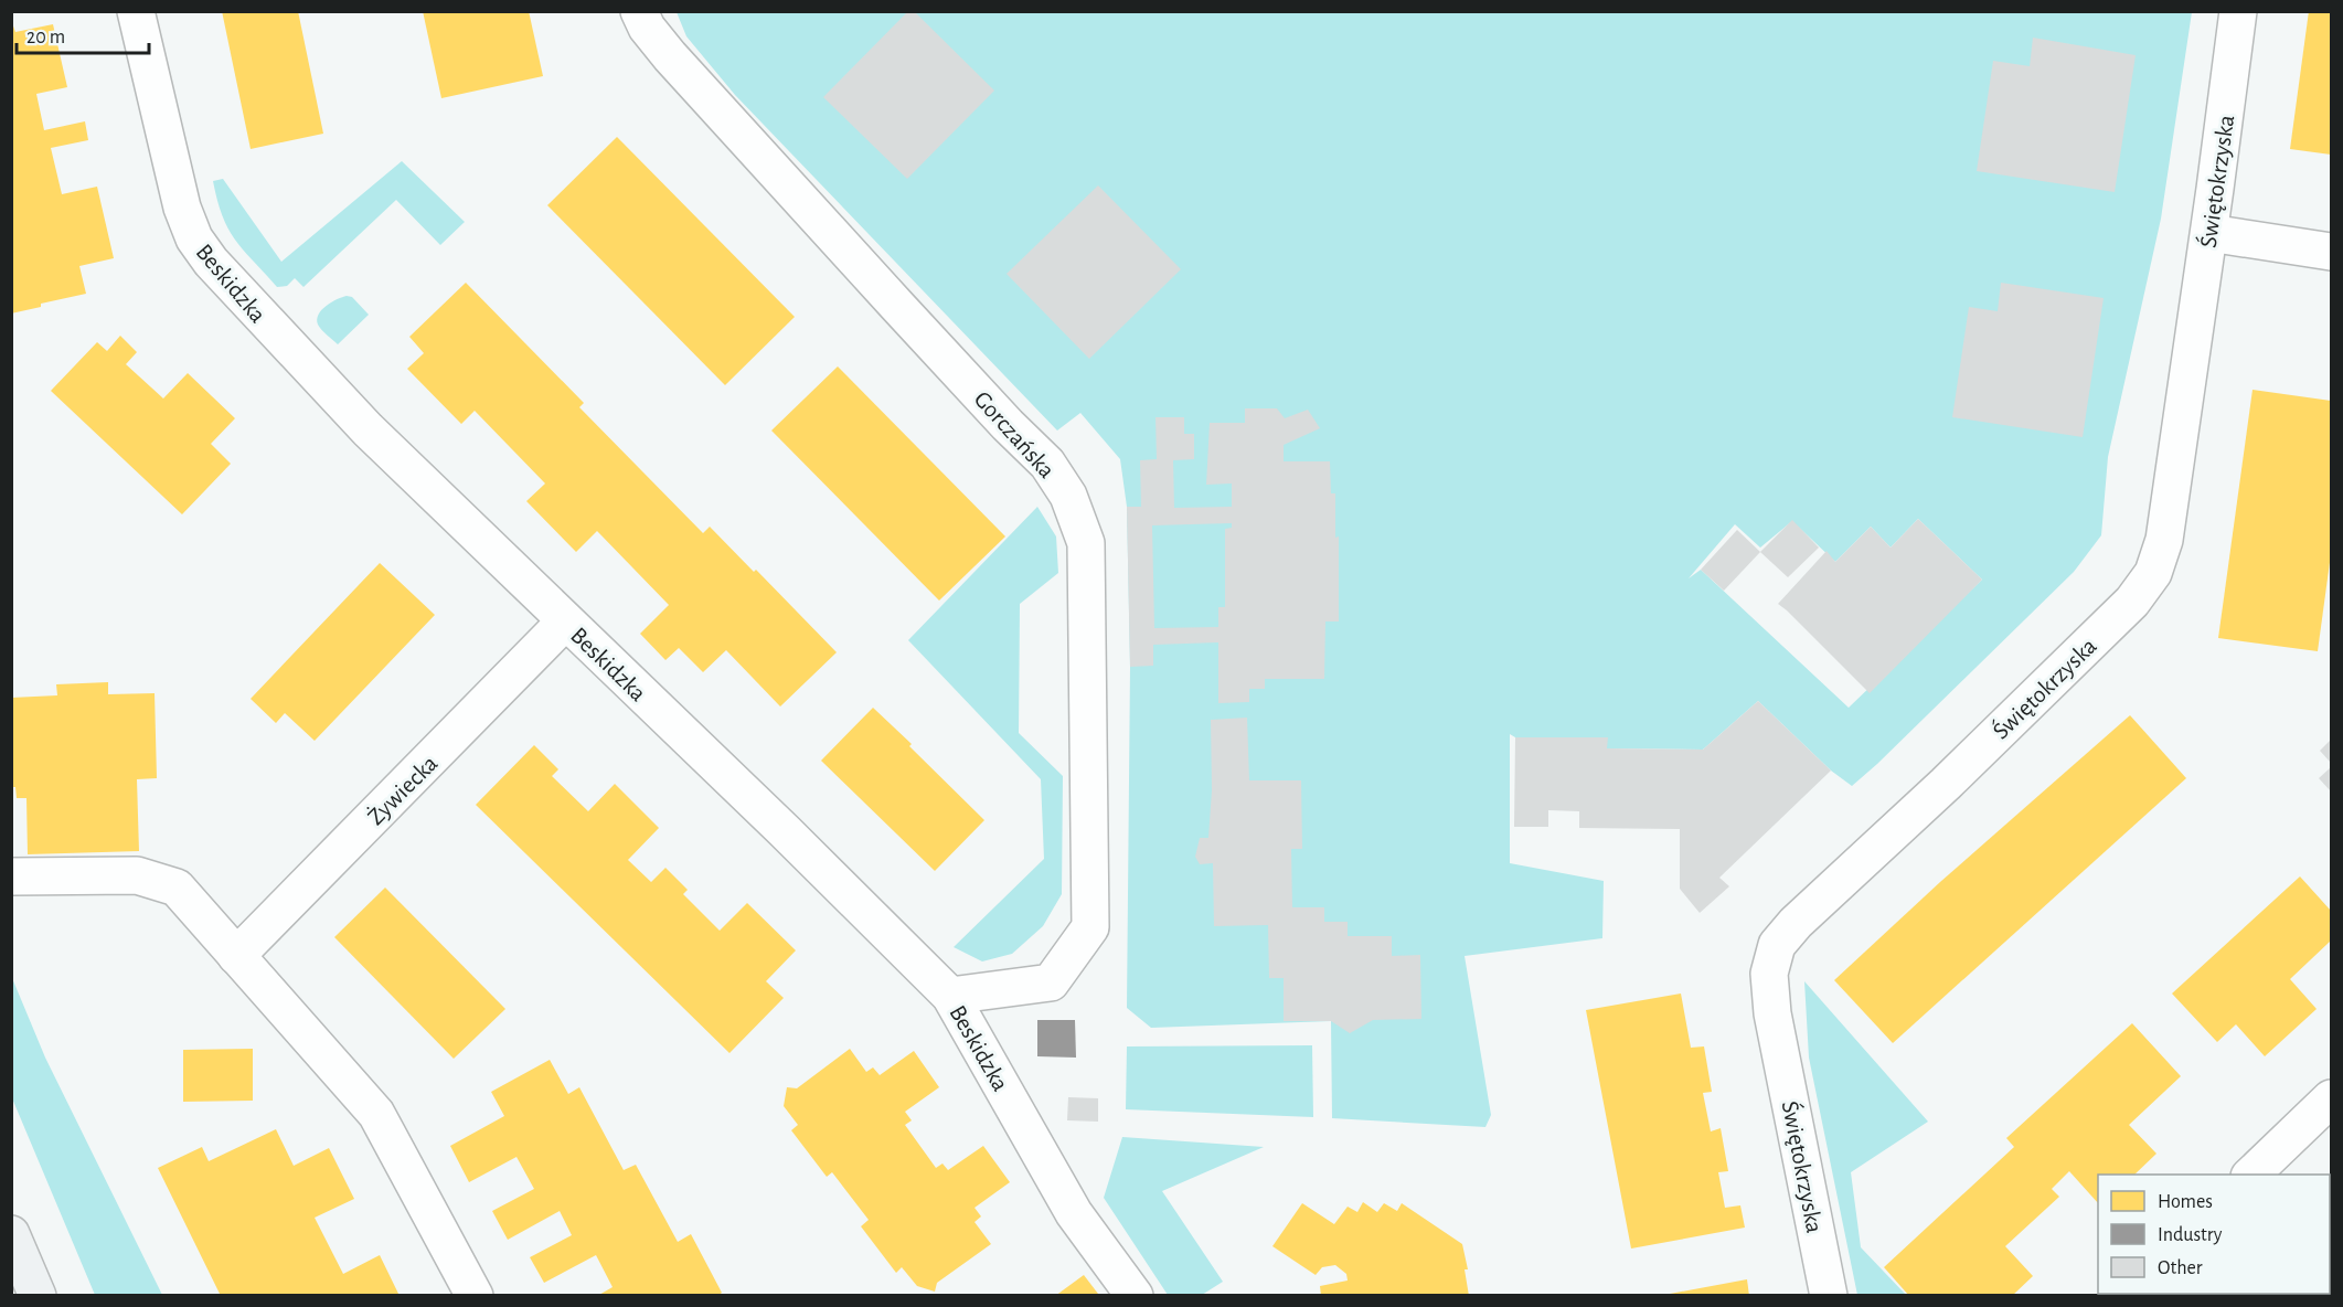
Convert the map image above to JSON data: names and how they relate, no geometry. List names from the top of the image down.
{
  "streets": {
    "street": [
      "Świętokrzyska",
      "Beskidzka",
      "Gorczańska",
      "Żywiecka"
    ]
  },
  "crossings": [
    ["Beskidzka", "Gorczańska"],
    ["Beskidzka", "Żywiecka"]
  ],
  "legend": ["Homes", "Industry", "Other"],
  "scale_bar": "20 m"
}
